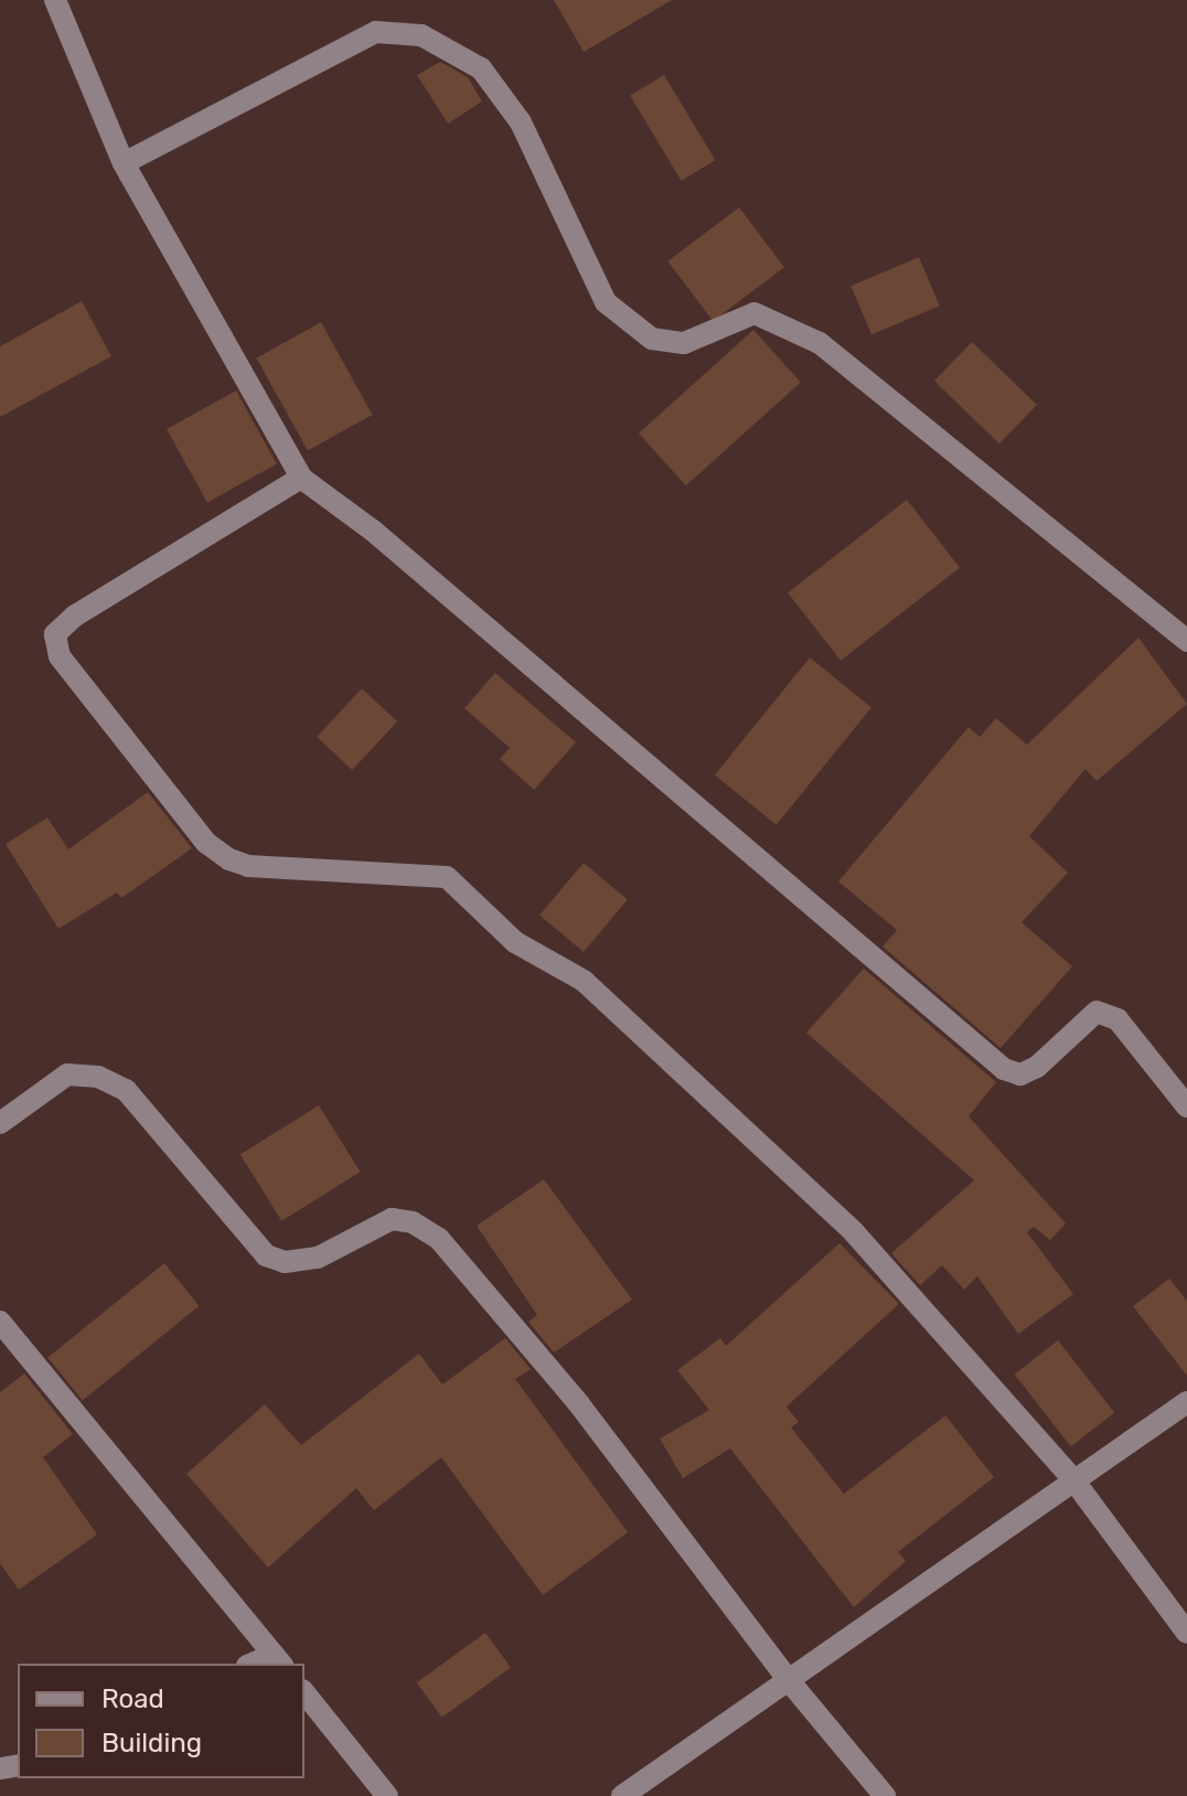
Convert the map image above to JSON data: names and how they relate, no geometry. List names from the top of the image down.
{
  "legend": ["Road", "Building"]
}
